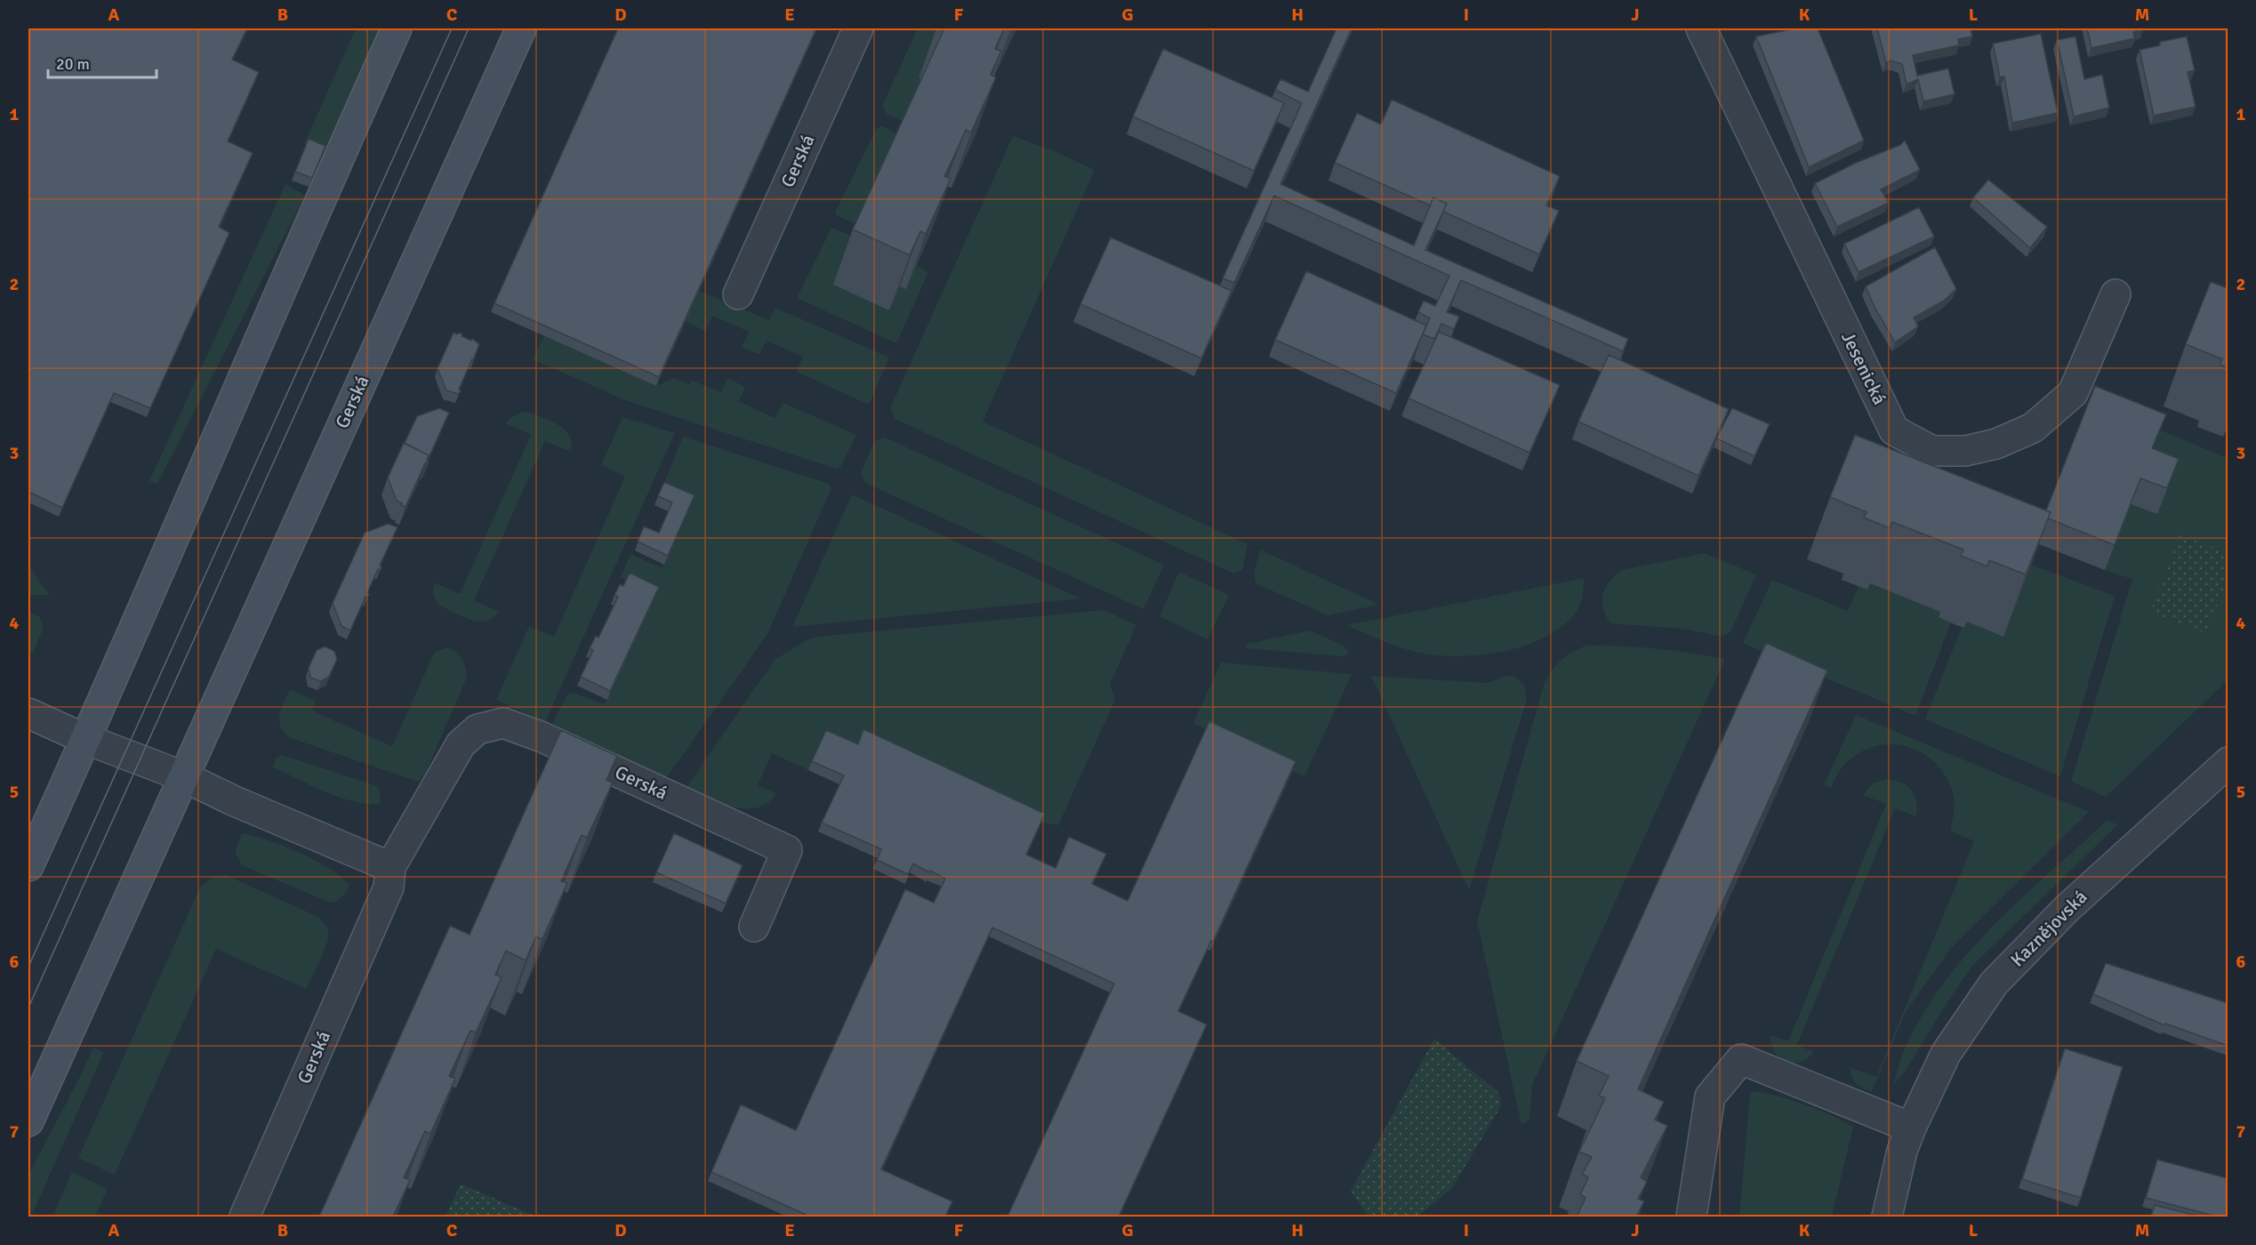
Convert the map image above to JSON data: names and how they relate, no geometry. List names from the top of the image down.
{
  "streets": {
    "street": ["Gerská", "Jesenická", "Kaznějovská"]
  },
  "scale_bar": "20 m",
  "grid": {
    "columns": [
      "A",
      "B",
      "C",
      "D",
      "E",
      "F",
      "G",
      "H",
      "I",
      "J",
      "K",
      "L",
      "M"
    ],
    "rows": [
      "1",
      "2",
      "3",
      "4",
      "5",
      "6",
      "7"
    ]
  }
}
